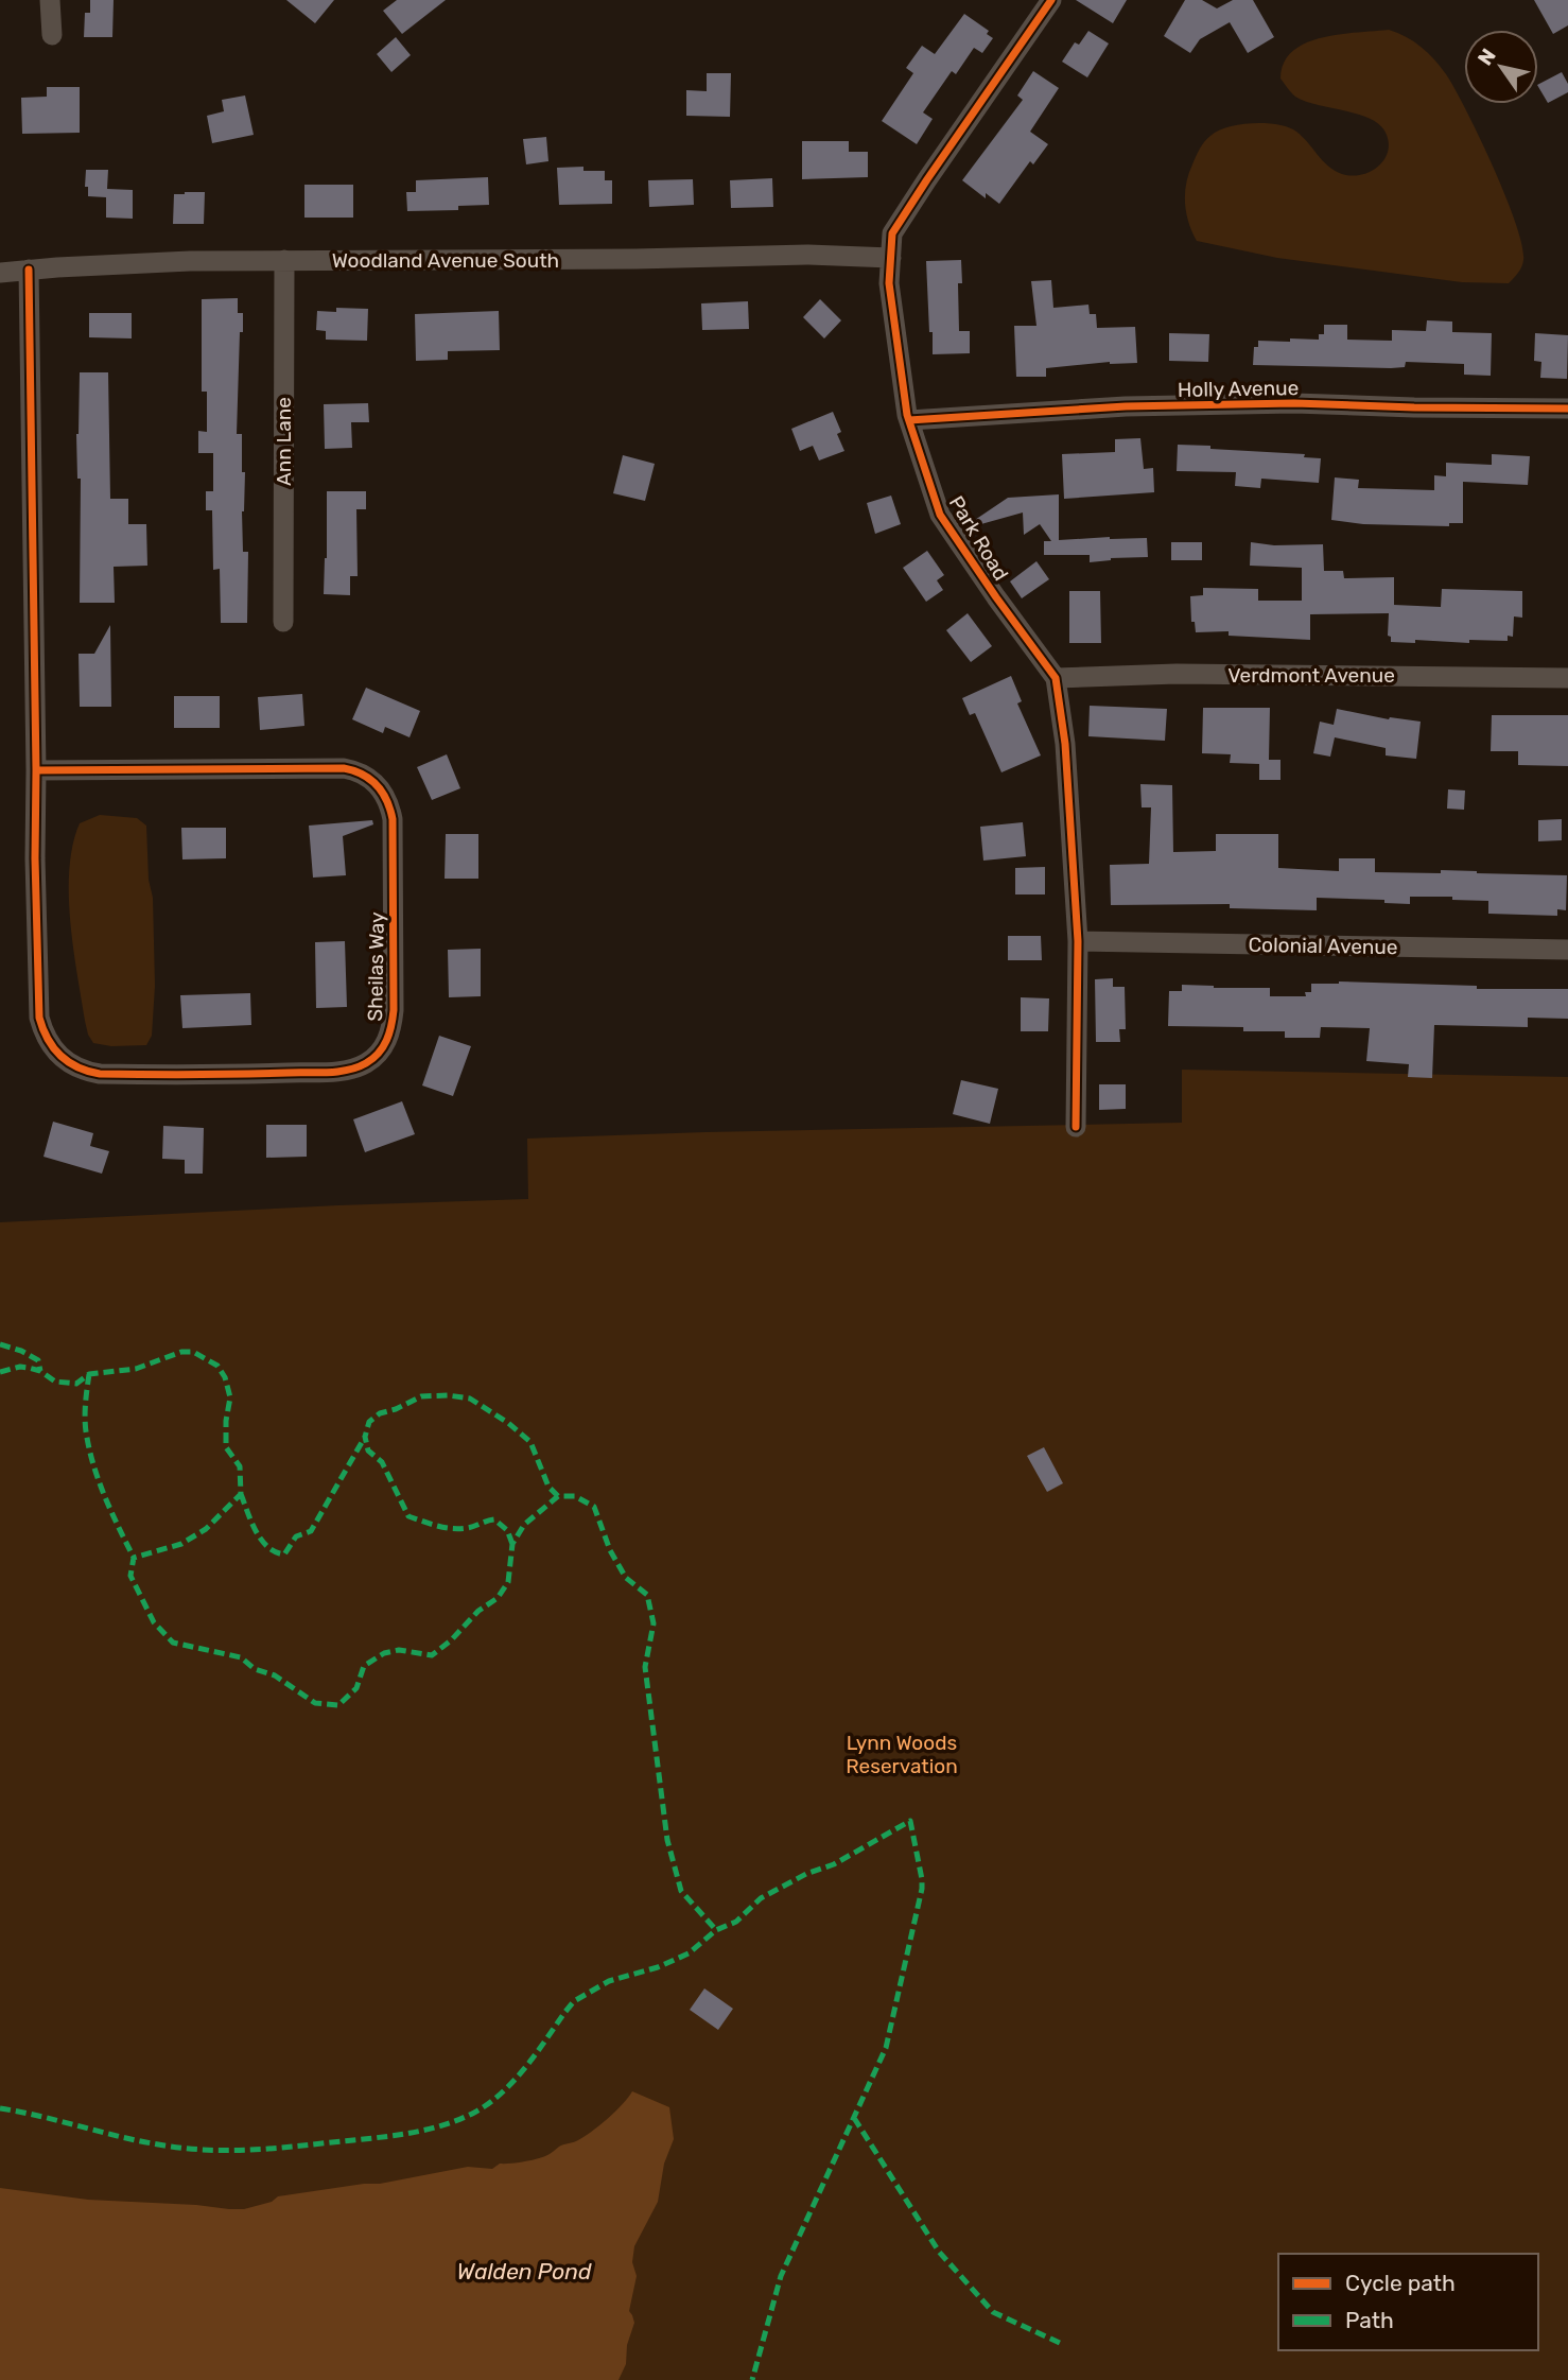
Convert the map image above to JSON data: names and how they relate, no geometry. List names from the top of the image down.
{
  "streets": {
    "street": [
      "Woodland Avenue South",
      "Holly Avenue",
      "Ann Lane",
      "Park Road",
      "Verdmont Avenue",
      "Colonial Avenue",
      "Sheilas Way"
    ]
  },
  "crossings": [
    ["Woodland Avenue South", "Ann Lane"],
    ["Woodland Avenue South", "Park Road"],
    ["Woodland Avenue South", "Sheilas Way"],
    ["Holly Avenue", "Park Road"],
    ["Park Road", "Verdmont Avenue"],
    ["Park Road", "Colonial Avenue"]
  ],
  "water": ["Walden Pond"],
  "parks": ["Lynn Woods Reservation"],
  "legend": ["Cycle path", "Path"],
  "north": "top left"
}
